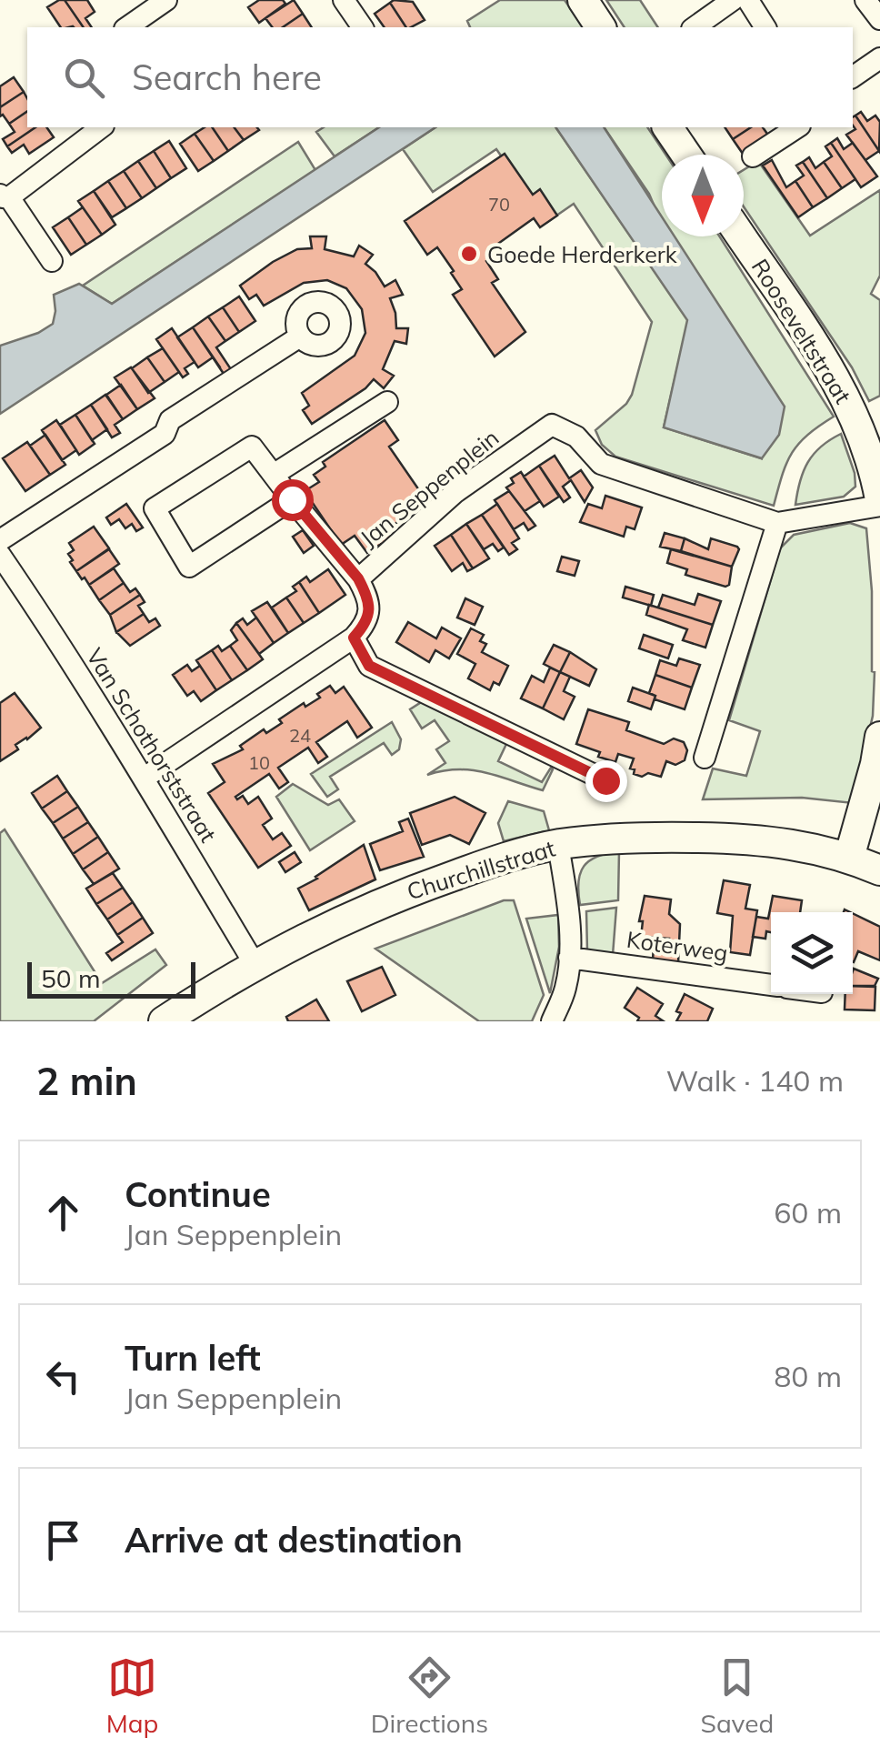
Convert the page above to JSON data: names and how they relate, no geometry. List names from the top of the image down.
{
  "streets": {
    "street": [
      "Rooseveltstraat",
      "Jan Seppenplein",
      "Van Schothorststraat",
      "Churchillstraat",
      "Koterweg"
    ]
  },
  "crossings": [
    ["Rooseveltstraat", "Jan Seppenplein"],
    ["Van Schothorststraat", "Churchillstraat"]
  ],
  "places": ["Goede Herderkerk"],
  "house_numbers": ["70", "24", "10"],
  "scale_bar": "50 m",
  "north": "bottom",
  "page": {
    "search": "Search here",
    "scale": "50 m",
    "heading": ["2 min", "Walk · 140 m"],
    "list": [
      ["Continue", "Jan Seppenplein", "60 m"],
      ["Turn left", "Jan Seppenplein", "80 m"],
      "Arrive at destination"
    ],
    "nav": ["Map", "Directions", "Saved"]
  }
}
